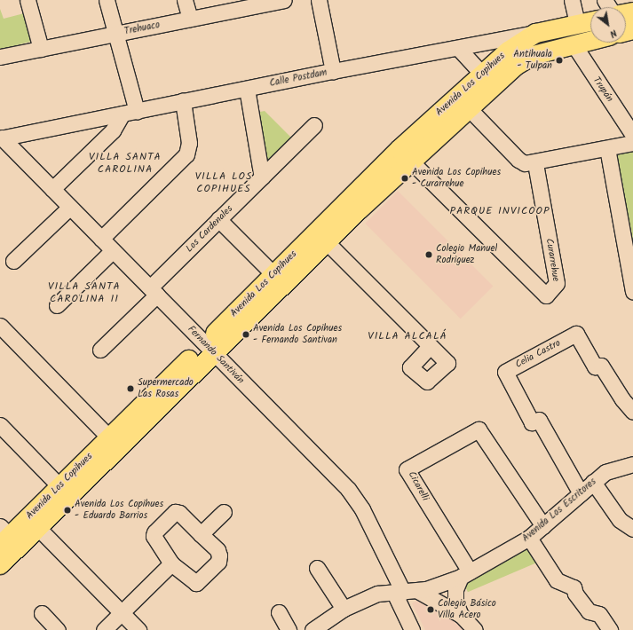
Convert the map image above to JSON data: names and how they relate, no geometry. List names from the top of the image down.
{
  "streets": {
    "main road": ["Calle Postdam", "Avenida Los Copihues"],
    "street": [
      "Trehuaco",
      "Trupán",
      "Los Cardenales",
      "Curarrehue",
      "Celia Castro",
      "Fernando Santiván",
      "Cicarelli",
      "Avenida Los Escritores"
    ]
  },
  "crossings": [
    ["Calle Postdam", "Avenida Los Copihues"],
    ["Calle Postdam", "Fernando Santiván"],
    ["Avenida Los Copihues", "Curarrehue"],
    ["Avenida Los Copihues", "Fernando Santiván"],
    ["Los Cardenales", "Fernando Santiván"],
    ["Celia Castro", "Avenida Los Escritores"],
    ["Fernando Santiván", "Avenida Los Escritores"],
    ["Cicarelli", "Avenida Los Escritores"]
  ],
  "districts": [
    "VILLA SANTA CAROLINA",
    "VILLA LOS COPIHUES",
    "PARQUE INVICOOP",
    "VILLA SANTA CAROLINA II",
    "VILLA ALCALÁ"
  ],
  "places": [
    "Antihuala - Tulpan",
    "Avenida Los Copihues - Curarrehue",
    "Colegio Manuel Rodriguez",
    "Avenida Los Copihues - Fernando Santivan",
    "Supermercado Las Rosas",
    "Avenida Los Copihues - Eduardo Barrios",
    "Colegio Básico Villa Acero"
  ],
  "north": "bottom right"
}
